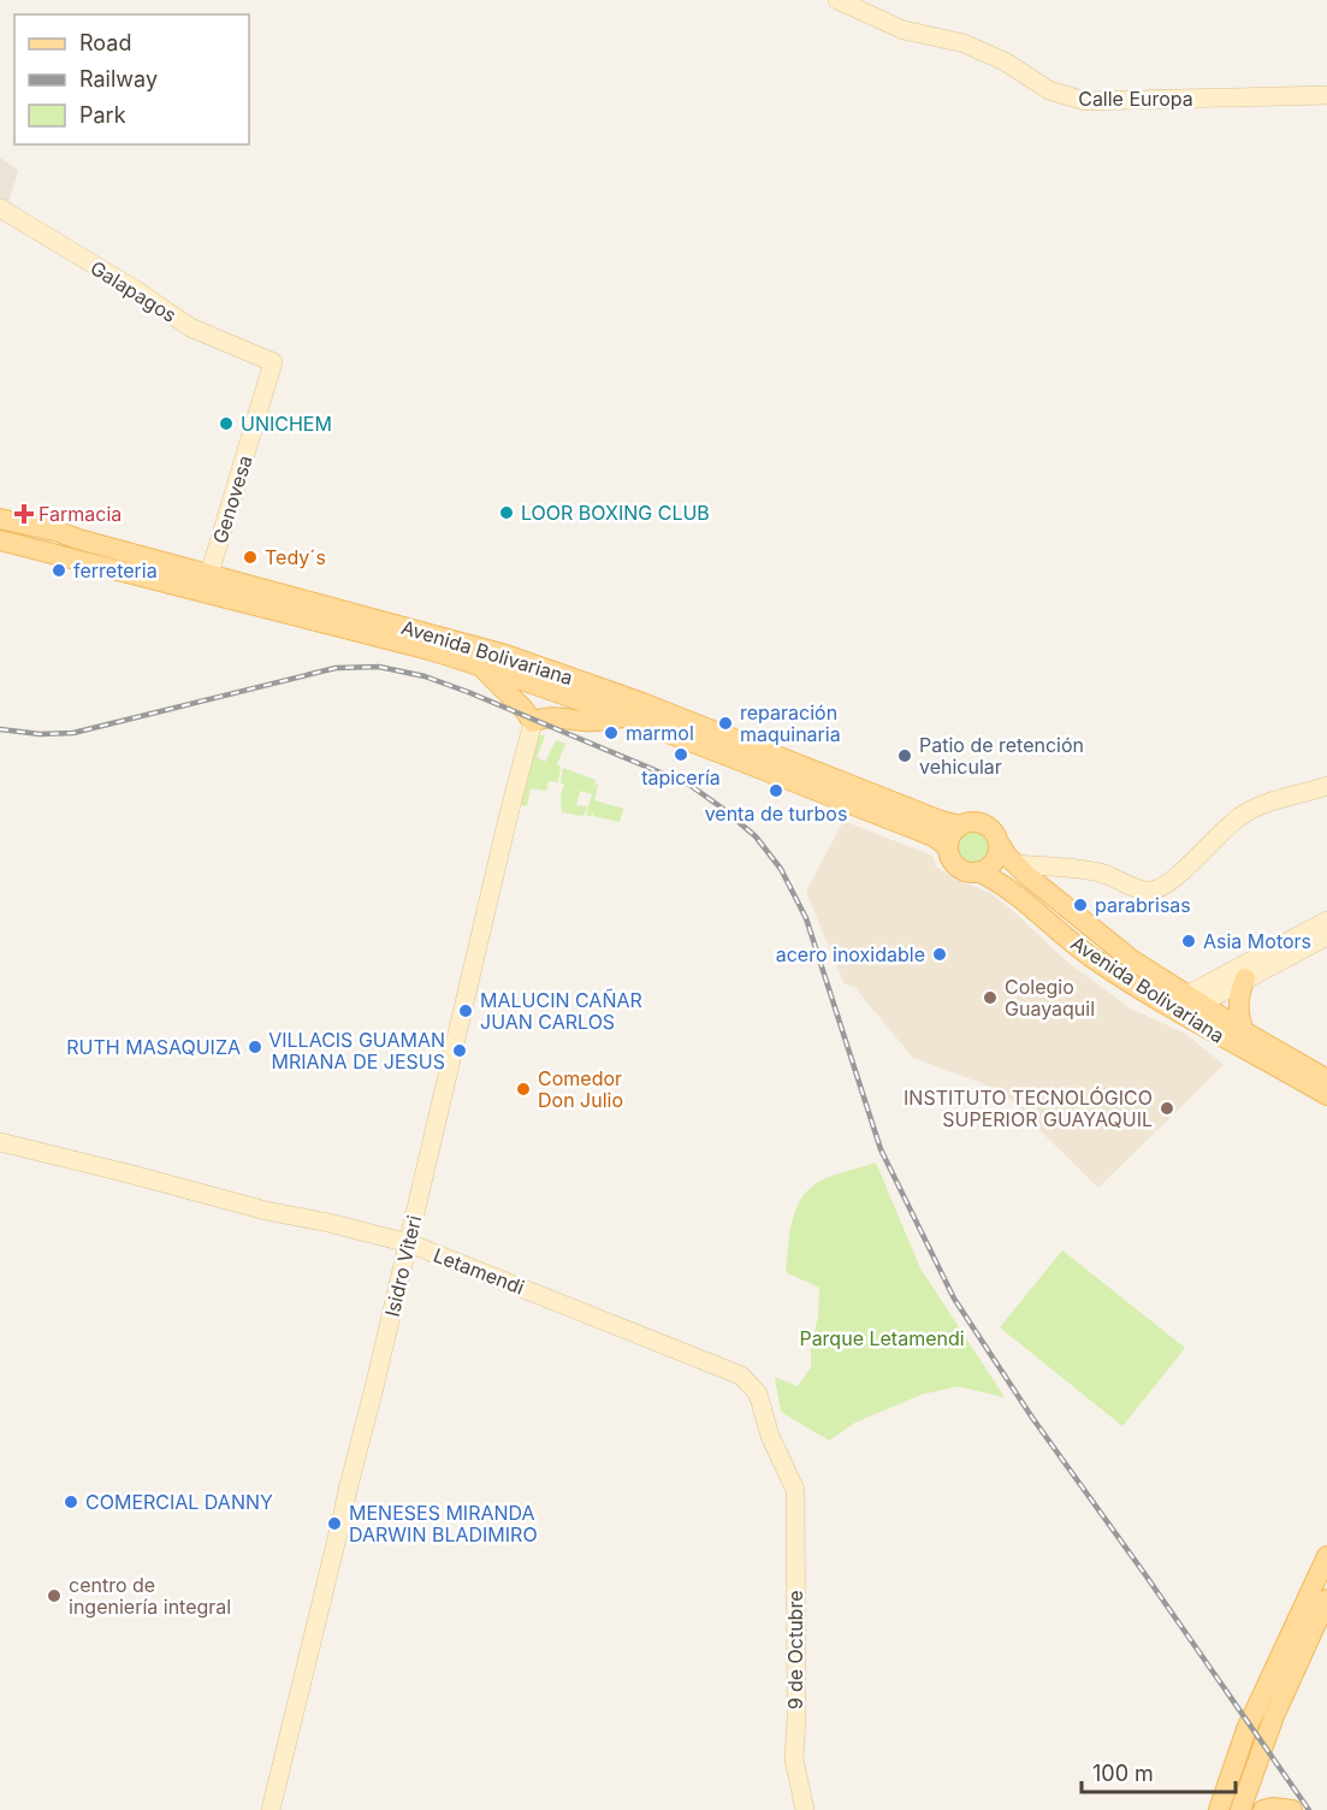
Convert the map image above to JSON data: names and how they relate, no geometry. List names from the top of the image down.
{
  "streets": {
    "main road": ["Avenida Bolivariana"],
    "street": [
      "Calle Europa",
      "Galapagos",
      "Genovesa",
      "Isidro Viteri",
      "Letamendi",
      "9 de Octubre"
    ]
  },
  "crossings": [
    ["Galapagos", "Genovesa"],
    ["Genovesa", "Avenida Bolivariana"],
    ["Isidro Viteri", "Letamendi"],
    ["Letamendi", "9 de Octubre"]
  ],
  "parks": ["Parque Letamendi"],
  "places": {
    "other": [
      "UNICHEM",
      "LOOR BOXING CLUB",
      "Tedy´s",
      "ferreteria",
      "reparación maquinaria",
      "marmol",
      "tapicería",
      "Patio de retención vehicular",
      "venta de turbos",
      "parabrisas",
      "Asia Motors",
      "acero inoxidable",
      "Colegio Guayaquil",
      "MALUCIN CAÑAR JUAN CARLOS",
      "RUTH MASAQUIZA",
      "VILLACIS GUAMAN MRIANA DE JESUS",
      "Comedor Don Julio",
      "INSTITUTO TECNOLÓGICO SUPERIOR GUAYAQUIL",
      "COMERCIAL DANNY",
      "MENESES MIRANDA DARWIN BLADIMIRO",
      "centro de ingeniería integral"
    ],
    "health": ["Farmacia"]
  },
  "legend": ["Road", "Railway", "Park"],
  "scale_bar": "100 m"
}
